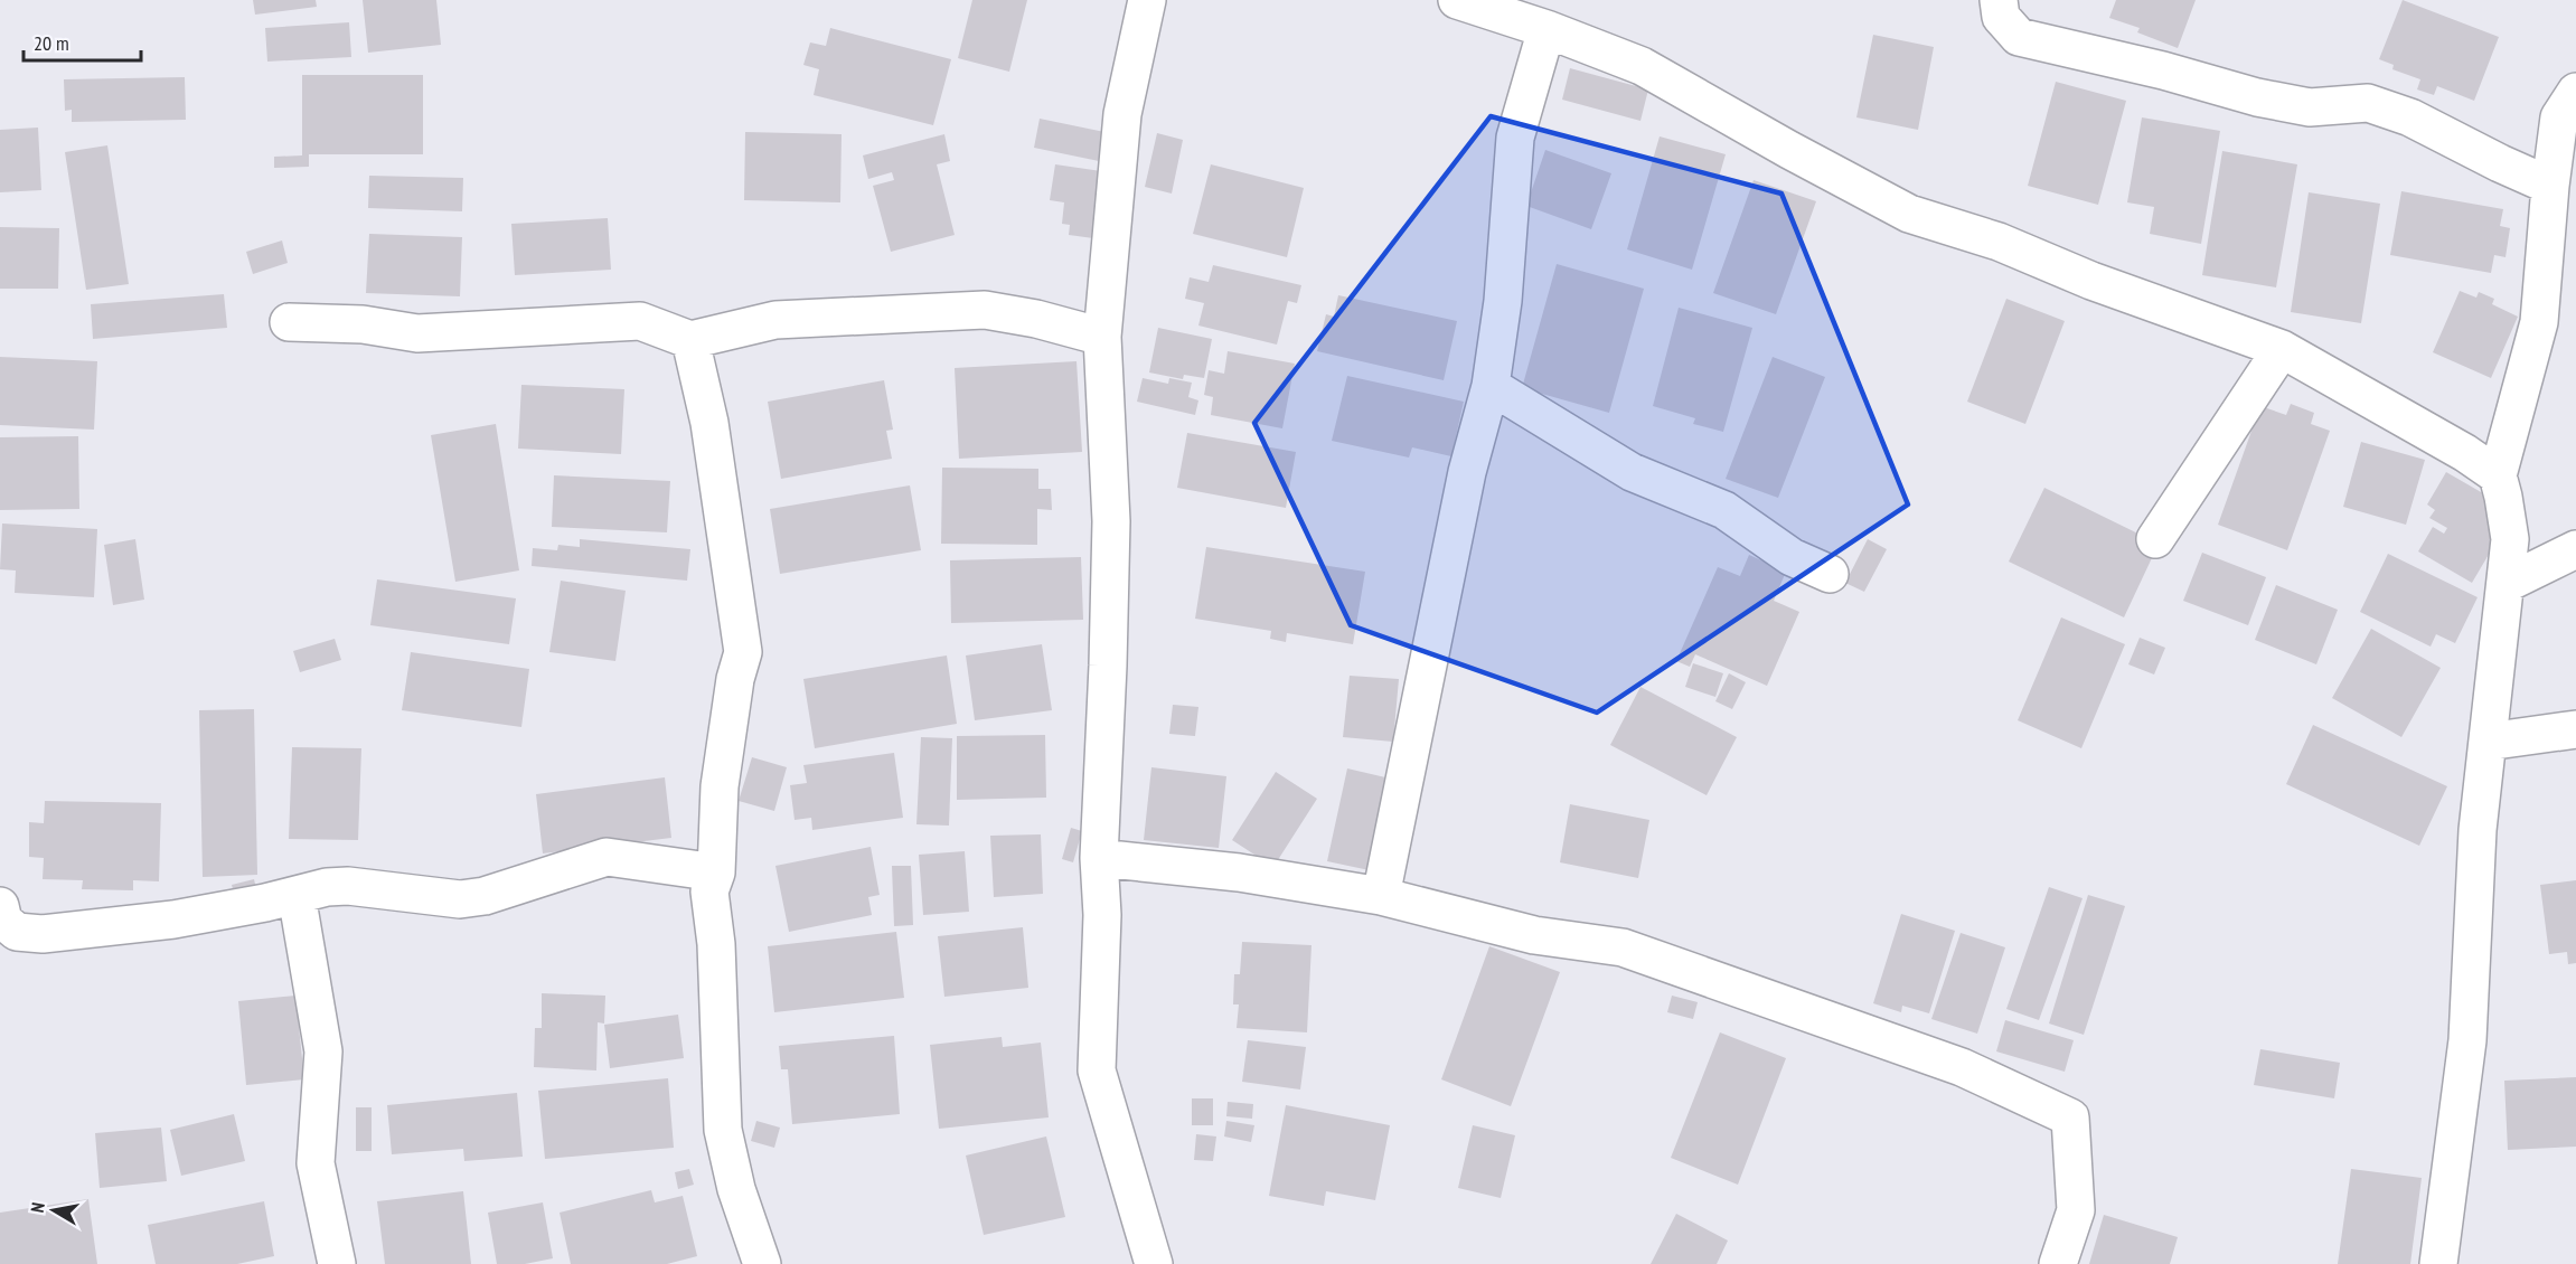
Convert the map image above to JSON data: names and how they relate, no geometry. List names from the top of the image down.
{
  "scale_bar": "20 m",
  "north": "left"
}
